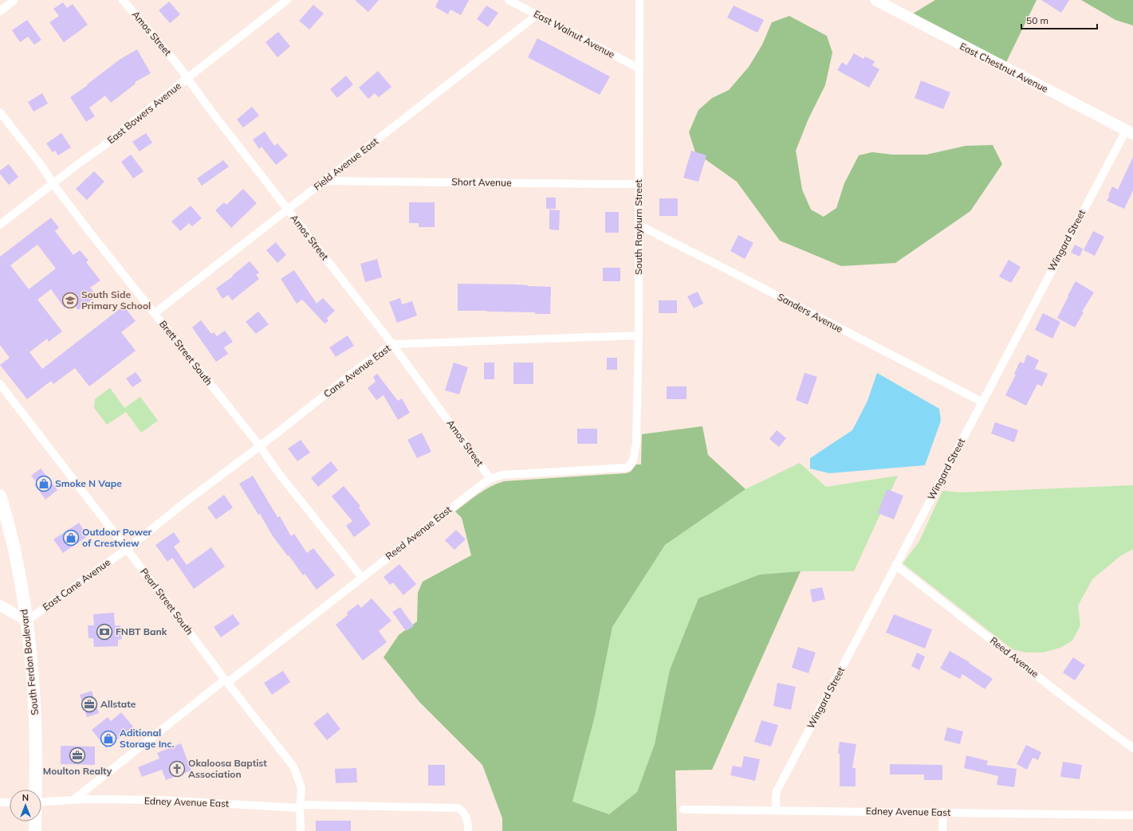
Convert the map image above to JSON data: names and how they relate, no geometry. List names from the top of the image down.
{
  "streets": {
    "main road": ["South Ferdon Boulevard"],
    "street": [
      "Amos Street",
      "East Walnut Avenue",
      "East Chestnut Avenue",
      "East Bowers Avenue",
      "Field Avenue East",
      "Short Avenue",
      "South Rayburn Street",
      "Wingard Street",
      "Sanders Avenue",
      "Brett Street South",
      "Cane Avenue East",
      "Reed Avenue East",
      "East Cane Avenue",
      "Pearl Street South",
      "Reed Avenue",
      "Edney Avenue East"
    ]
  },
  "crossings": [
    ["Amos Street", "East Bowers Avenue"],
    ["Amos Street", "Field Avenue East"],
    ["Amos Street", "Cane Avenue East"],
    ["Amos Street", "Reed Avenue East"],
    ["East Walnut Avenue", "Field Avenue East"],
    ["East Walnut Avenue", "South Rayburn Street"],
    ["East Chestnut Avenue", "Wingard Street"],
    ["East Bowers Avenue", "Brett Street South"],
    ["Field Avenue East", "Short Avenue"],
    ["Field Avenue East", "Brett Street South"],
    ["Short Avenue", "South Rayburn Street"],
    ["South Rayburn Street", "Sanders Avenue"],
    ["South Rayburn Street", "Cane Avenue East"],
    ["South Rayburn Street", "Reed Avenue East"],
    ["Wingard Street", "Sanders Avenue"],
    ["Wingard Street", "Reed Avenue"],
    ["Wingard Street", "Edney Avenue East"],
    ["Brett Street South", "Cane Avenue East"],
    ["Brett Street South", "Reed Avenue East"],
    ["Cane Avenue East", "East Cane Avenue"],
    ["Cane Avenue East", "Pearl Street South"],
    ["Reed Avenue East", "Pearl Street South"],
    ["Reed Avenue East", "Edney Avenue East"],
    ["East Cane Avenue", "Pearl Street South"],
    ["East Cane Avenue", "South Ferdon Boulevard"],
    ["Pearl Street South", "Edney Avenue East"]
  ],
  "places": {
    "school or university": ["South Side Primary School"],
    "shop": ["Smoke N Vape", "Outdoor Power of Crestview", "Aditional Storage Inc."],
    "bank": ["FNBT Bank"],
    "office": ["Allstate", "Moulton Realty"],
    "church": ["Okaloosa Baptist Association"]
  },
  "scale_bar": "50 m",
  "north": "top"
}
